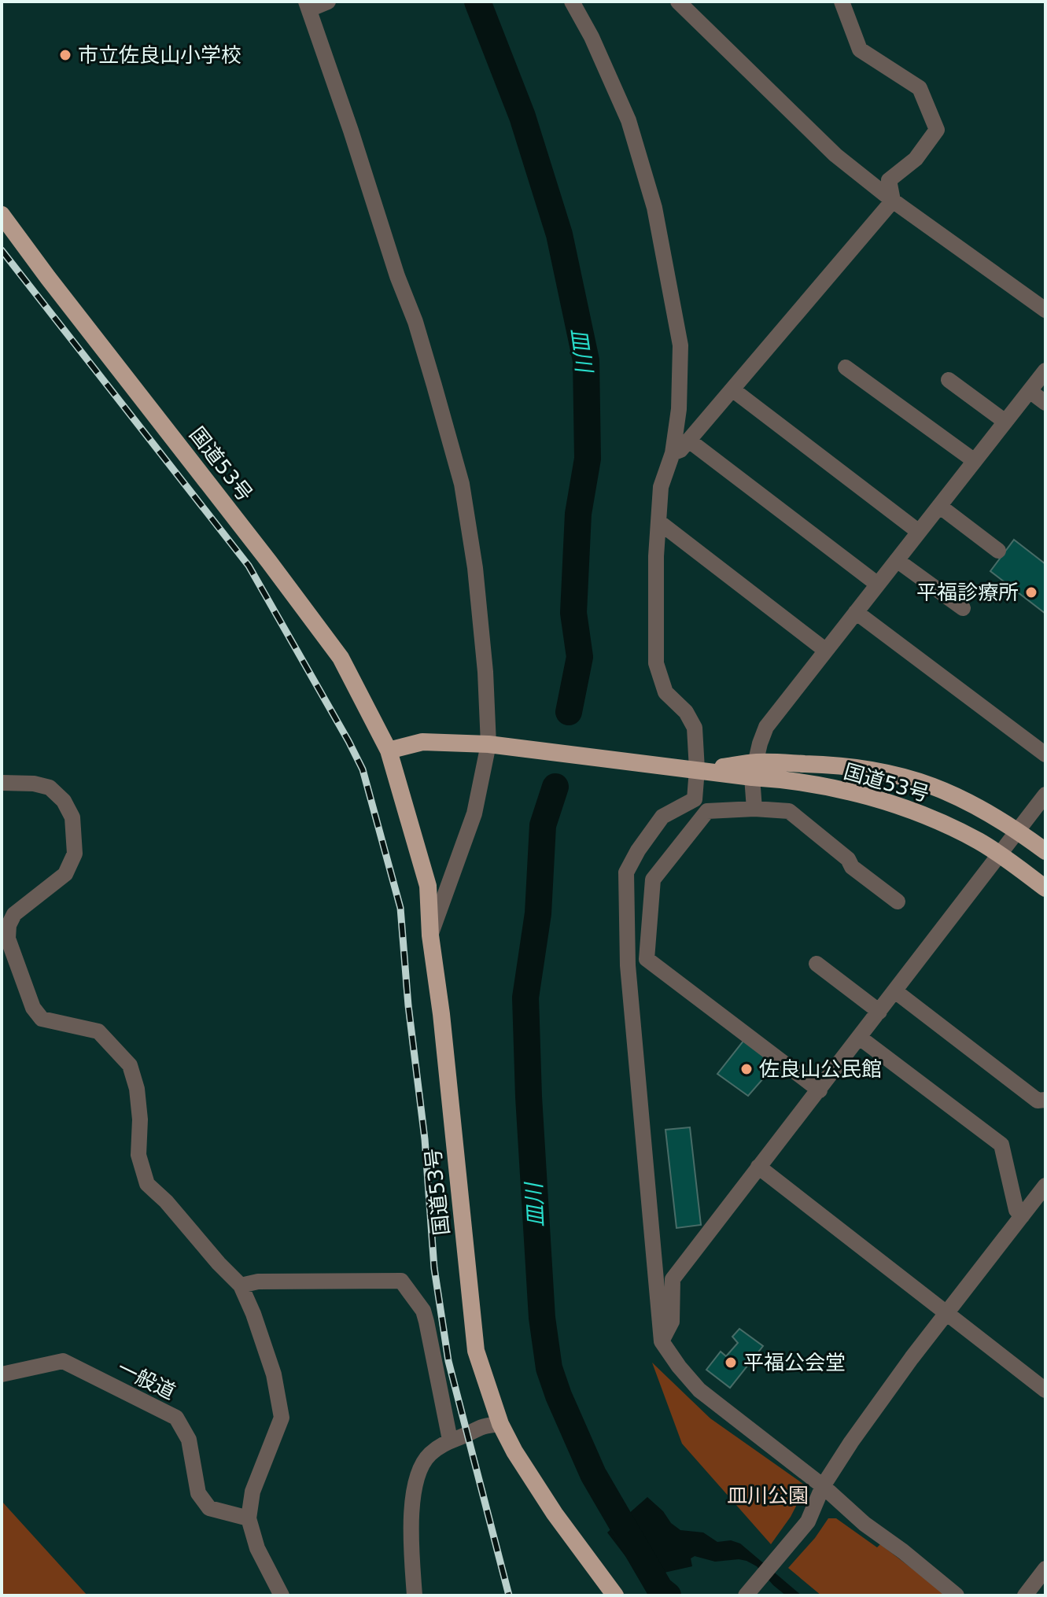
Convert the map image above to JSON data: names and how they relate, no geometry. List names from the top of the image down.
{
  "streets": {
    "highway": ["国道53号"],
    "street": ["一般道"]
  },
  "water": ["皿川"],
  "parks": ["皿川公園"],
  "places": [
    "市立佐良山小学校",
    "平福診療所",
    "佐良山公民館",
    "平福公会堂"
  ]
}
